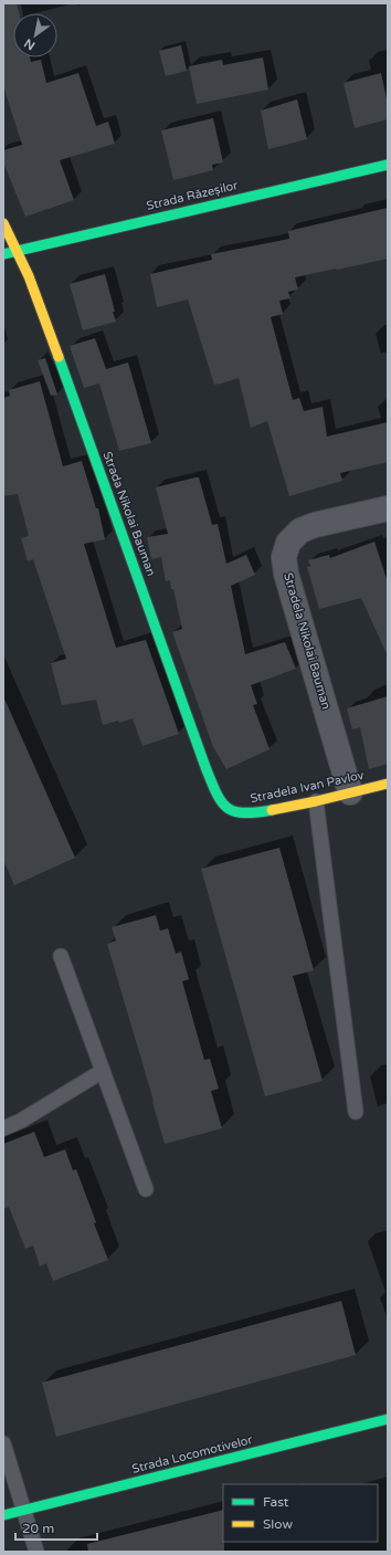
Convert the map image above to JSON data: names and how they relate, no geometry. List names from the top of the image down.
{
  "streets": {
    "street": [
      "Strada Răzeșilor",
      "Strada Nikolai Bauman",
      "Stradela Nikolai Bauman",
      "Stradela Ivan Pavlov",
      "Strada Locomotivelor"
    ]
  },
  "crossings": [
    ["Strada Răzeșilor", "Strada Nikolai Bauman"],
    ["Strada Nikolai Bauman", "Stradela Ivan Pavlov"],
    ["Stradela Nikolai Bauman", "Stradela Ivan Pavlov"]
  ],
  "legend": ["Fast", "Slow"],
  "scale_bar": "20 m",
  "north": "bottom left"
}
